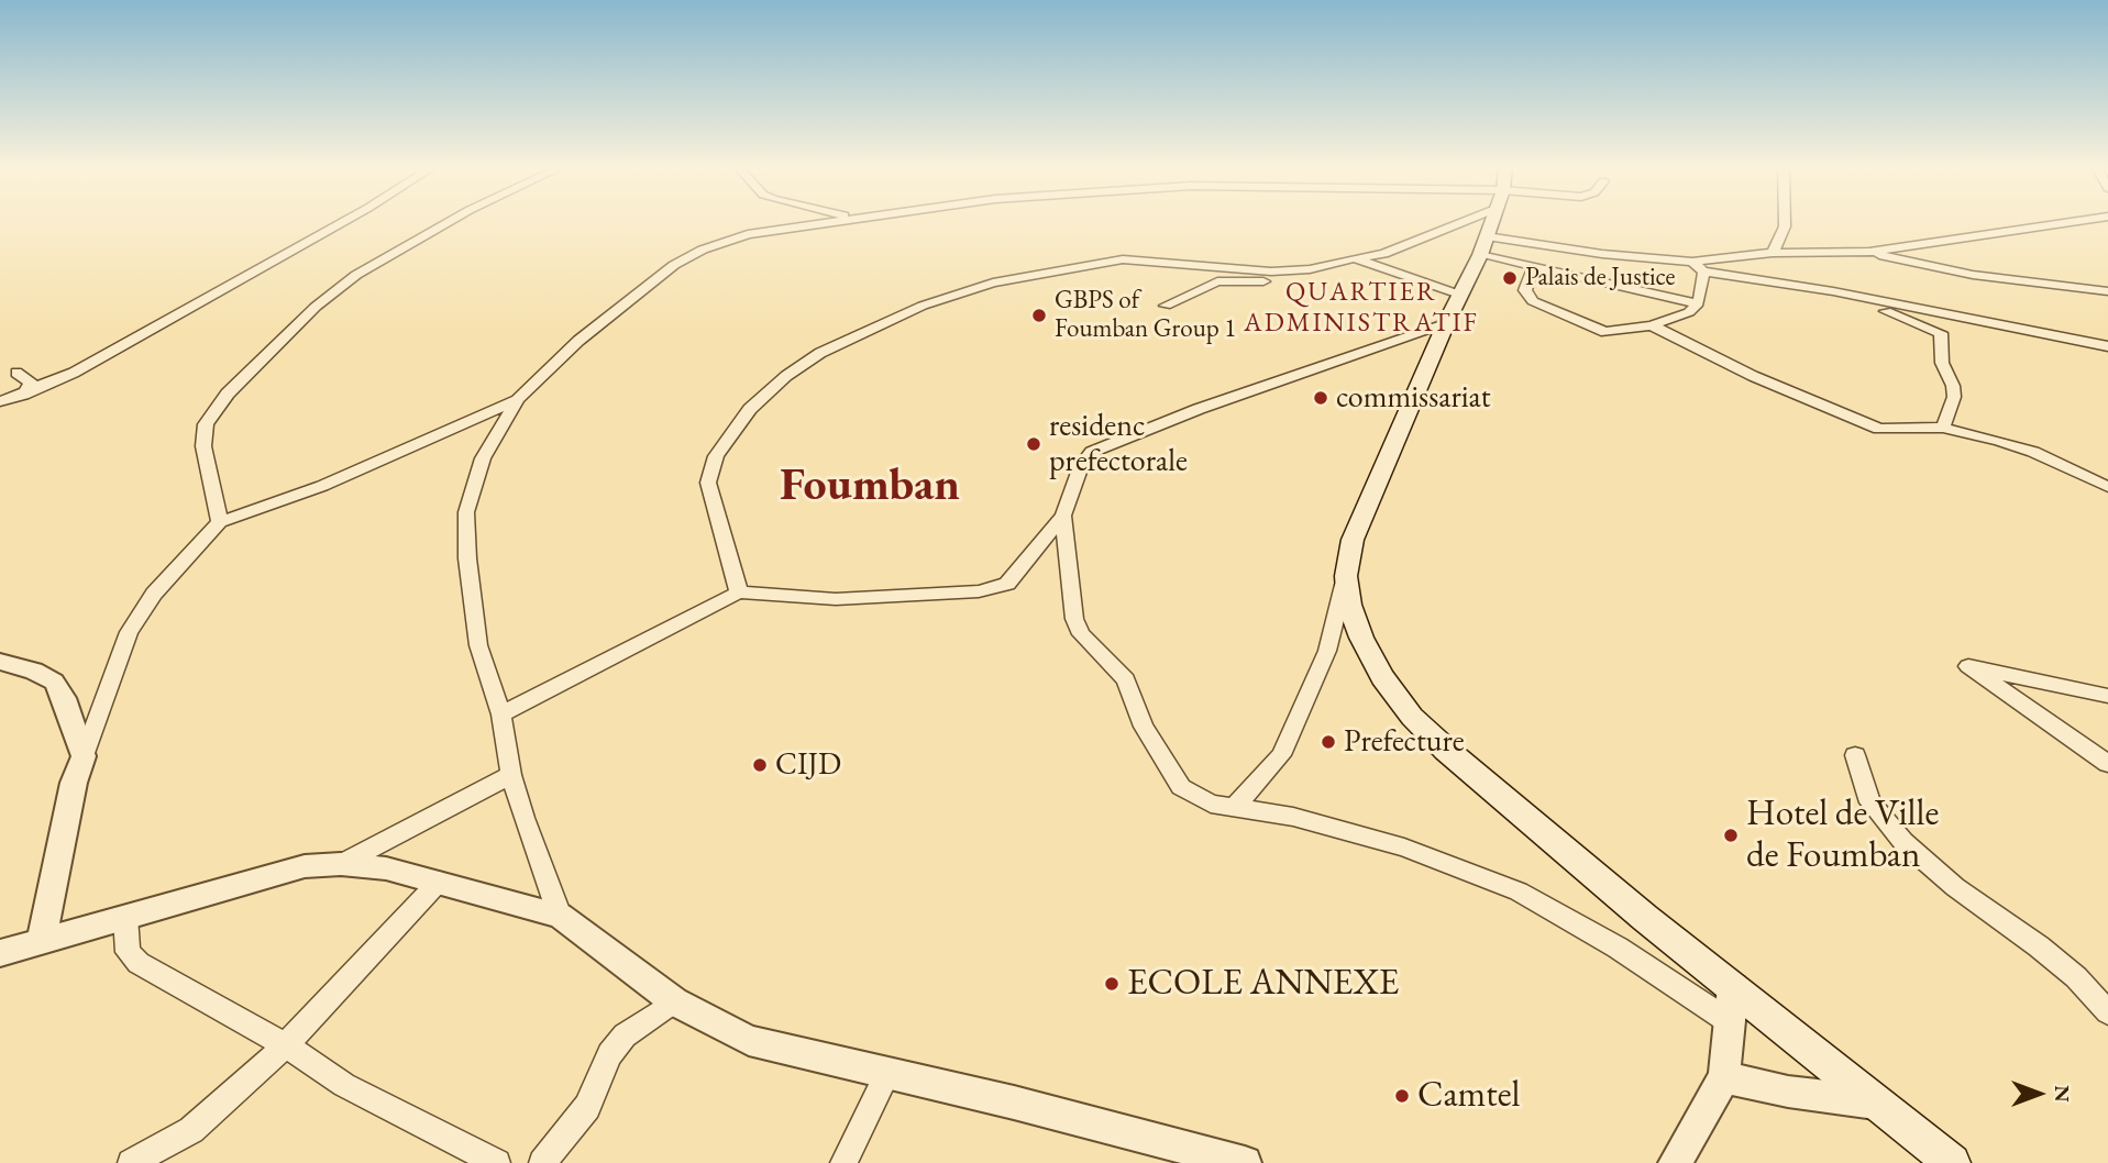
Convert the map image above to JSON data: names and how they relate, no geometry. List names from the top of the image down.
{
  "districts": ["QUARTIER ADMINISTRATIF", "Foumban"],
  "places": [
    "Palais de Justice",
    "GBPS of Foumban Group 1",
    "commissariat",
    "residenc prefectorale",
    "Prefecture",
    "CIJD",
    "Hotel de Ville de Foumban",
    "ECOLE ANNEXE",
    "Camtel"
  ],
  "north": "right"
}
